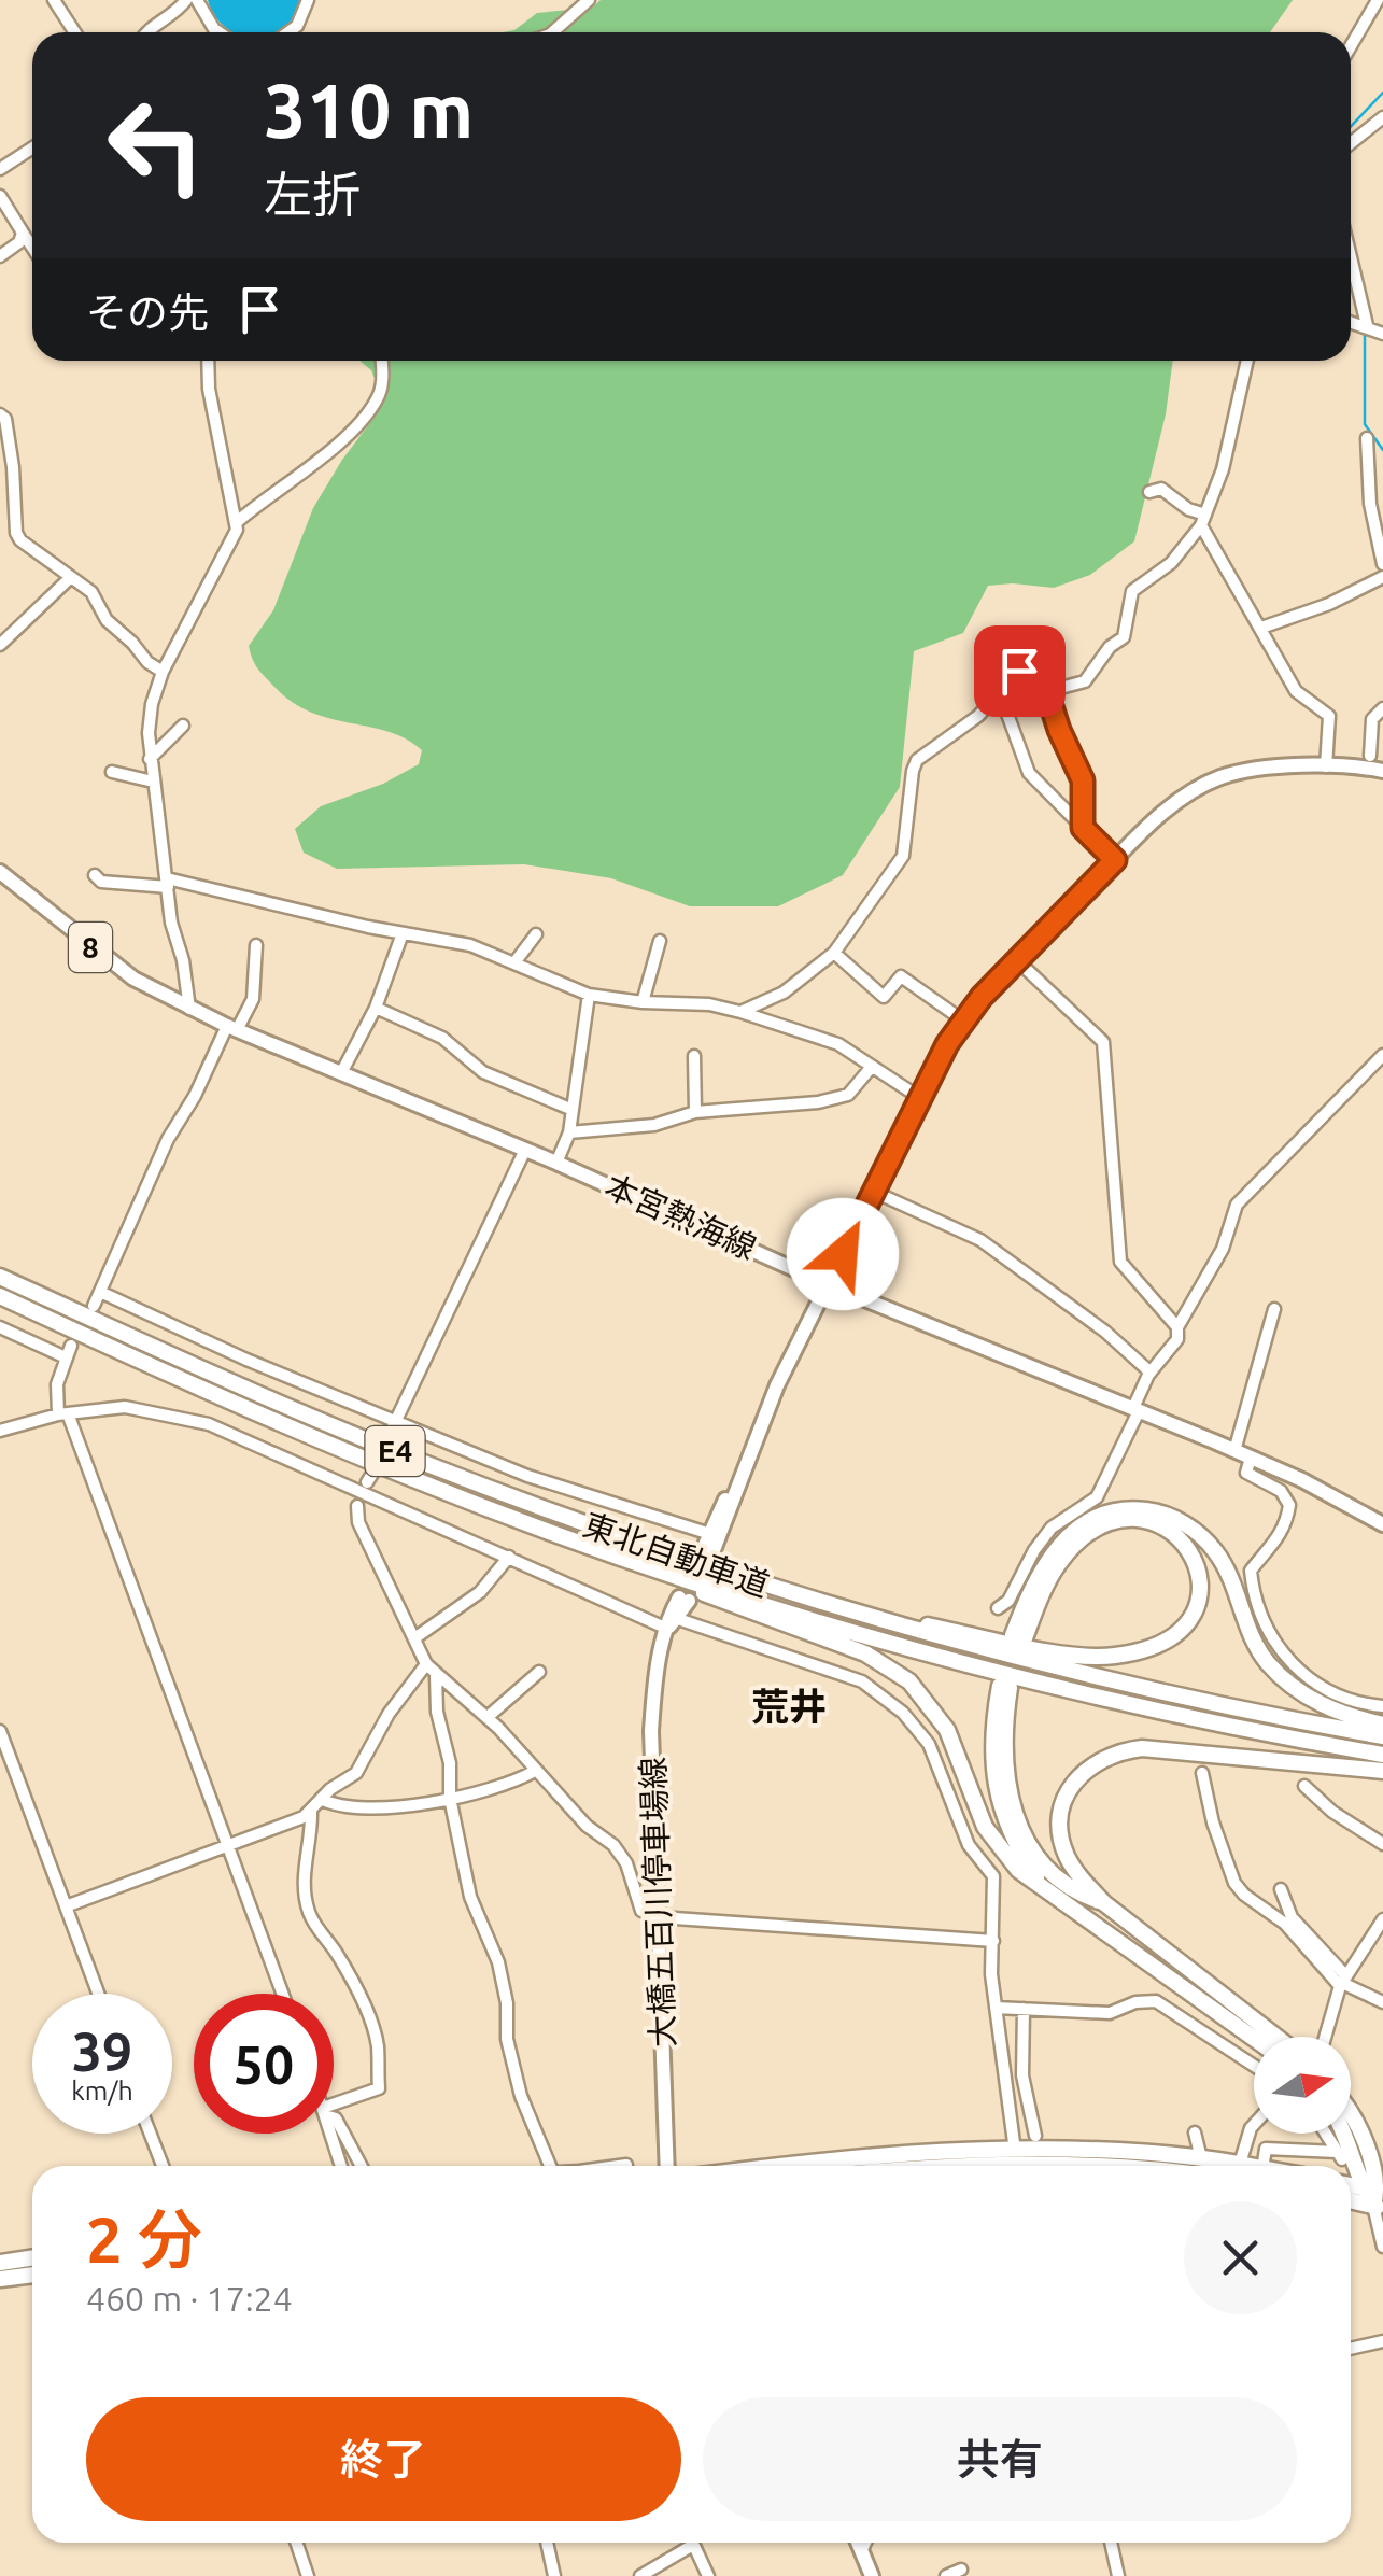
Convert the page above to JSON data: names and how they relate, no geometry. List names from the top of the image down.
{
  "streets": {
    "highway": ["E4", "東北自動車道"],
    "main road": ["8", "本宮熱海線", "大橋五百川停車場線"]
  },
  "districts": ["荒井"],
  "north": "right",
  "page": {
    "turn": ["310 m", "左折"],
    "then": "その先",
    "speed": "39 km/h",
    "limit": "50",
    "heading": ["2 分", "460 m · 17:24"],
    "buttons": ["終了", "共有"]
  }
}
